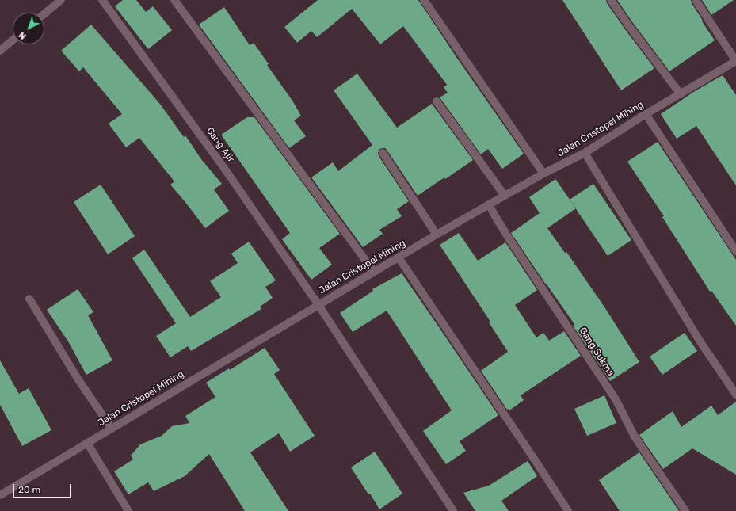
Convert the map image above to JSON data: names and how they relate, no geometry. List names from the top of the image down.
{
  "streets": {
    "street": ["Jalan Cristopel Mihing", "Gang Ajir", "Gang Sukma"]
  },
  "crossings": [
    ["Jalan Cristopel Mihing", "Gang Ajir"],
    ["Jalan Cristopel Mihing", "Gang Sukma"]
  ],
  "scale_bar": "20 m",
  "north": "bottom left"
}
